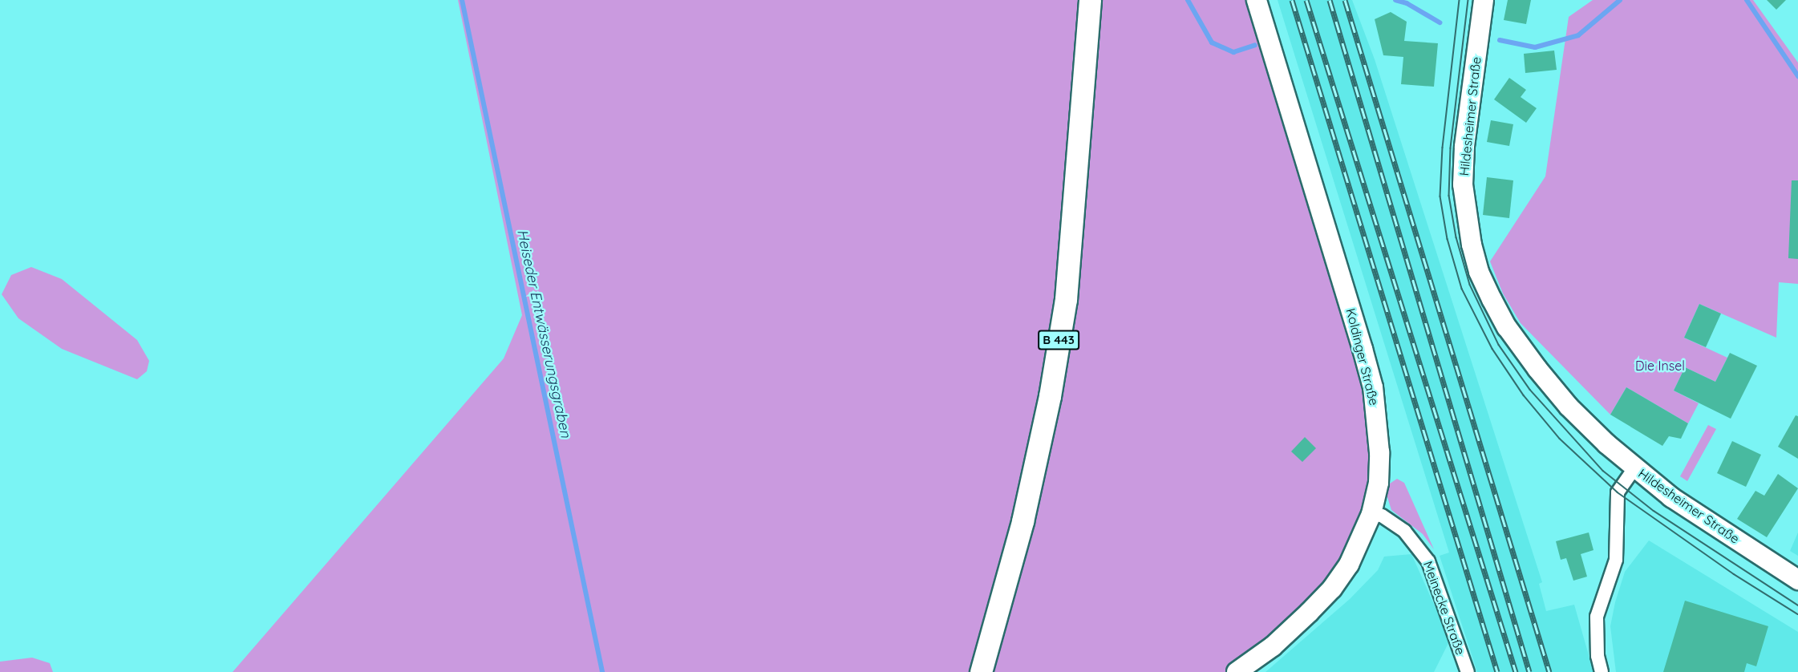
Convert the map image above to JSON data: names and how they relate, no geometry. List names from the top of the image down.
{
  "streets": {
    "main road": ["B 443"],
    "street": ["Hildesheimer Straße", "Koldinger Straße", "Meinecke Straße"]
  },
  "crossings": [
    ["Koldinger Straße", "Meinecke Straße"]
  ],
  "water": ["Heiseder Entwässerungsgraben"],
  "parks": ["Die Insel"]
}
